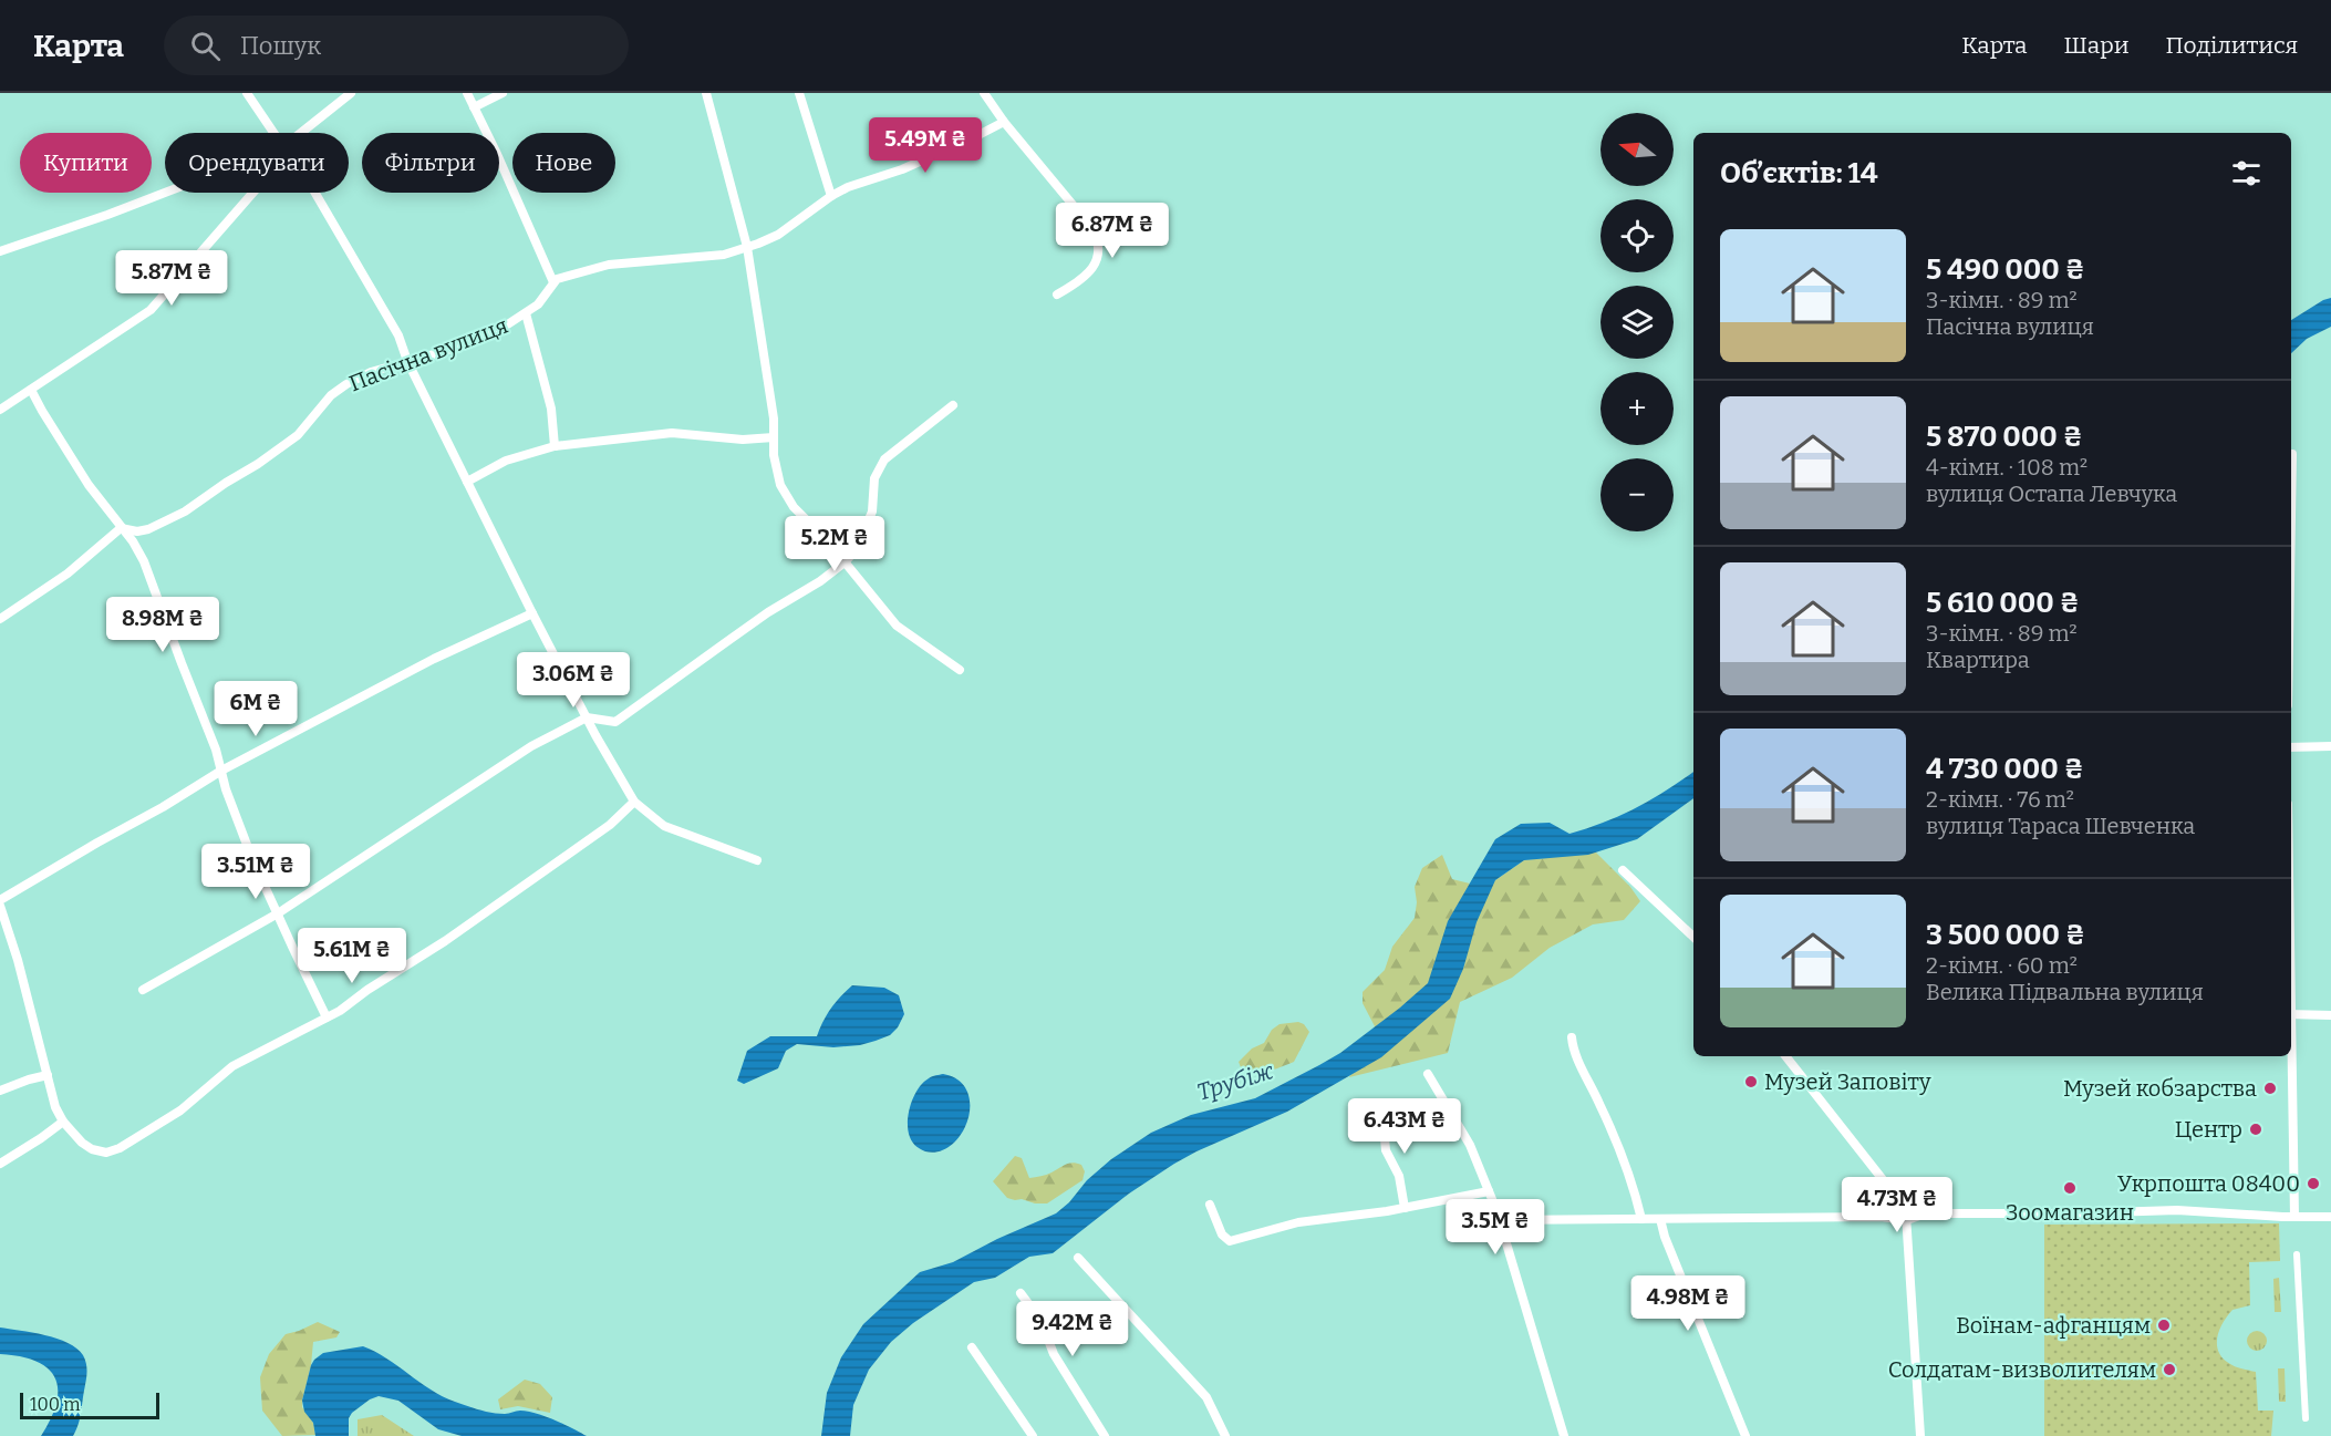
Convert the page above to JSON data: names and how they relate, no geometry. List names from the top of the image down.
{
  "streets": {
    "street": ["Пасічна вулиця"]
  },
  "water": ["Трубіж"],
  "places": [
    "Музей Заповіту",
    "Музей кобзарства",
    "Центр",
    "Укрпошта 08400",
    "Зоомагазин",
    "Воїнам-афганцям",
    "Солдатам-визволителям"
  ],
  "scale_bar": "100 m",
  "north": "left",
  "page": {
    "header": "Карта",
    "search": "Пошук",
    "nav": ["Карта", "Шари", "Поділитися"],
    "map_buttons": ["+", "−"],
    "price": [
      "5.49M ₴",
      "6.87M ₴",
      "5.87M ₴",
      "5.2M ₴",
      "8.98M ₴",
      "3.06M ₴",
      "6M ₴",
      "3.51M ₴",
      "5.61M ₴",
      "6.43M ₴",
      "4.73M ₴",
      "3.5M ₴",
      "4.98M ₴",
      "9.42M ₴"
    ],
    "chip": [
      "Купити",
      "Орендувати",
      "Фільтри",
      "Нове"
    ],
    "heading": "Об’єктів: 14",
    "list": [
      {
        "name": "5 490 000 ₴",
        "note": "3-кімн. · 89 m² · Пасічна вулиця"
      },
      {
        "name": "5 870 000 ₴",
        "note": "4-кімн. · 108 m² · вулиця Остапа Левчука"
      },
      {
        "name": "5 610 000 ₴",
        "note": "3-кімн. · 89 m² · Квартира"
      },
      {
        "name": "4 730 000 ₴",
        "note": "2-кімн. · 76 m² · вулиця Тараса Шевченка"
      },
      {
        "name": "3 500 000 ₴",
        "note": "2-кімн. · 60 m² · Велика Підвальна вулиця"
      }
    ],
    "scale": "100 m"
  }
}
